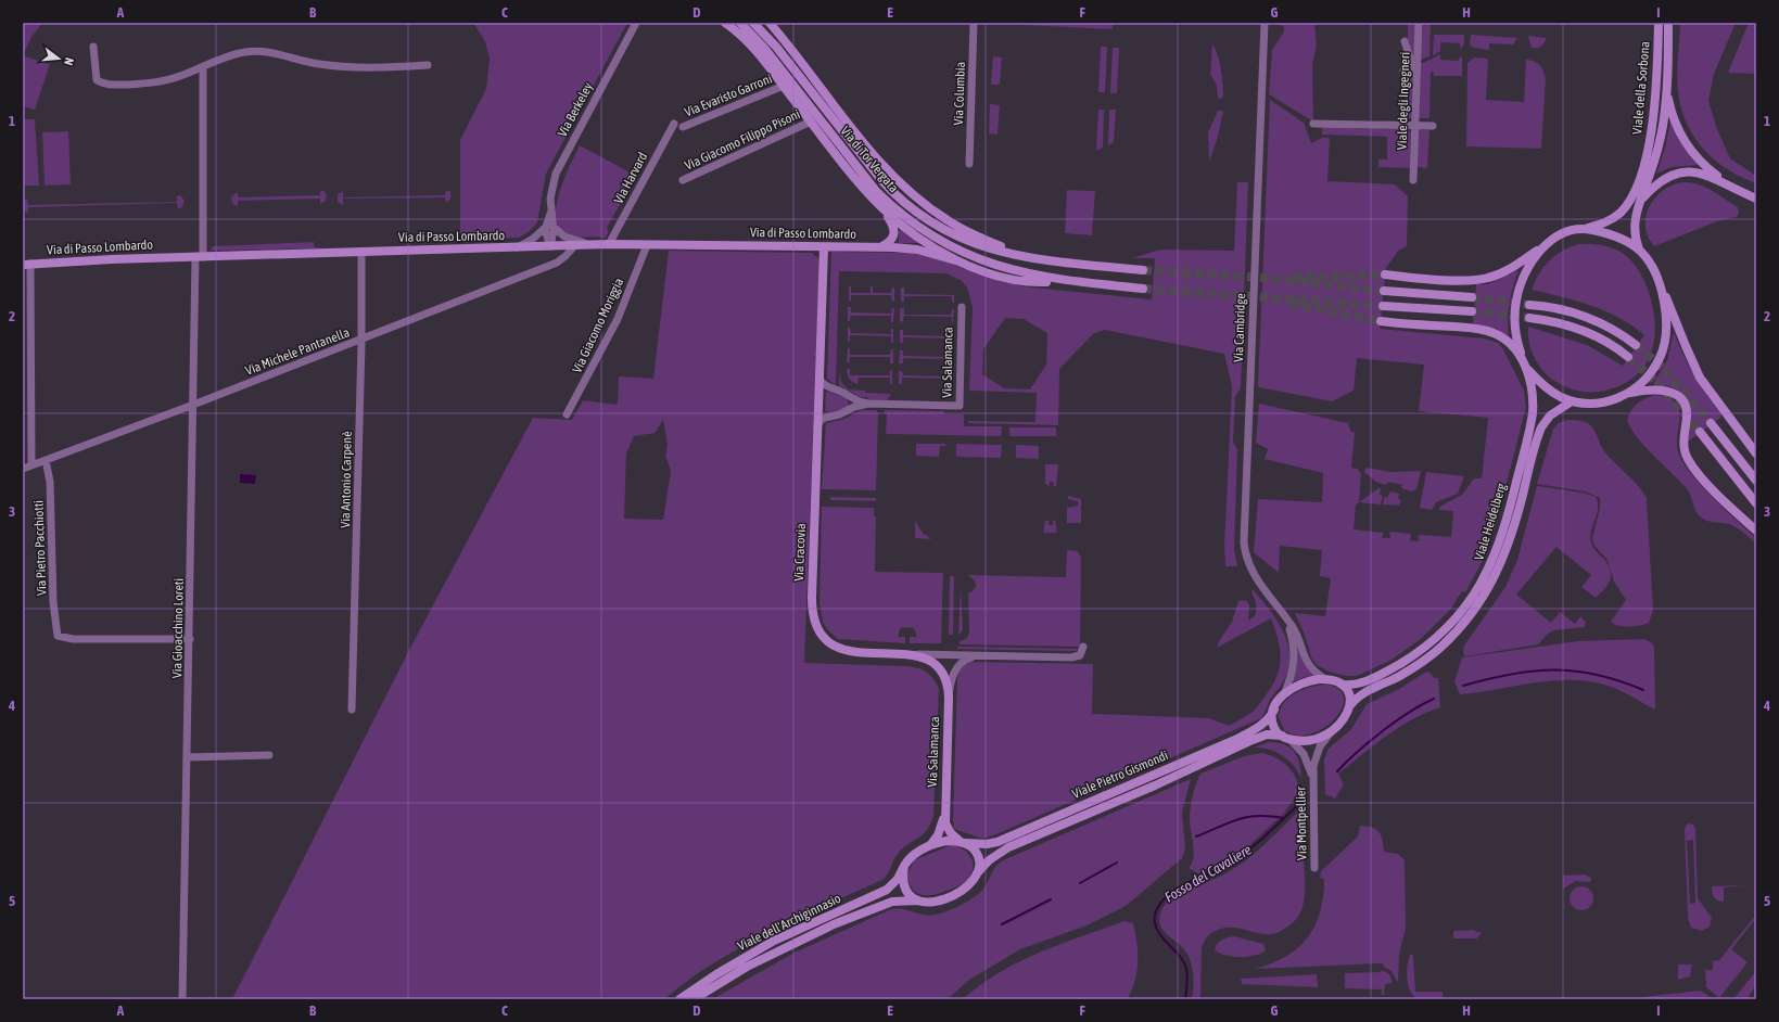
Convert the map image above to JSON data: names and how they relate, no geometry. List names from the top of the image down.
{
  "streets": {
    "street": [
      "Viale della Sorbona",
      "Via Columbia",
      "Via Evaristo Garroni",
      "Viale degli Ingegneri",
      "Via Berkeley",
      "Via Giacomo Filippo Pisoni",
      "Via di Tor Vergata",
      "Via Harvard",
      "Via di Passo Lombardo",
      "Via Giacomo Moriggia",
      "Via Cambridge",
      "Via Michele Pantanella",
      "Via Salamanca",
      "Via Antonio Carpenè",
      "Viale Heidelberg",
      "Via Pietro Pacchiotti",
      "Via Cracovia",
      "Via Gioacchino Loreti",
      "Viale Pietro Gismondi",
      "Via Montpellier",
      "Viale dell'Archiginnasio"
    ]
  },
  "crossings": [
    ["Viale della Sorbona", "Viale Heidelberg"],
    ["Via Evaristo Garroni", "Via di Tor Vergata"],
    ["Via Berkeley", "Via di Passo Lombardo"],
    ["Via Giacomo Filippo Pisoni", "Via di Tor Vergata"],
    ["Via di Tor Vergata", "Via di Passo Lombardo"],
    ["Via Harvard", "Via di Passo Lombardo"],
    ["Via di Passo Lombardo", "Via Giacomo Moriggia"],
    ["Via di Passo Lombardo", "Via Michele Pantanella"],
    ["Via di Passo Lombardo", "Via Antonio Carpenè"],
    ["Via di Passo Lombardo", "Via Cracovia"],
    ["Via di Passo Lombardo", "Via Gioacchino Loreti"],
    ["Via Cambridge", "Viale Heidelberg"],
    ["Via Cambridge", "Viale Pietro Gismondi"],
    ["Via Cambridge", "Via Montpellier"],
    ["Via Michele Pantanella", "Via Antonio Carpenè"],
    ["Via Michele Pantanella", "Via Pietro Pacchiotti"],
    ["Via Michele Pantanella", "Via Gioacchino Loreti"],
    ["Via Salamanca", "Via Cracovia"],
    ["Viale Heidelberg", "Viale Pietro Gismondi"],
    ["Viale Heidelberg", "Via Montpellier"],
    ["Via Pietro Pacchiotti", "Via Gioacchino Loreti"],
    ["Viale Pietro Gismondi", "Via Montpellier"],
    ["Viale Pietro Gismondi", "Viale dell'Archiginnasio"]
  ],
  "water": ["Fosso del Cavaliere"],
  "north": "right",
  "grid": {
    "columns": [
      "A",
      "B",
      "C",
      "D",
      "E",
      "F",
      "G",
      "H",
      "I"
    ],
    "rows": [
      "1",
      "2",
      "3",
      "4",
      "5"
    ]
  }
}
